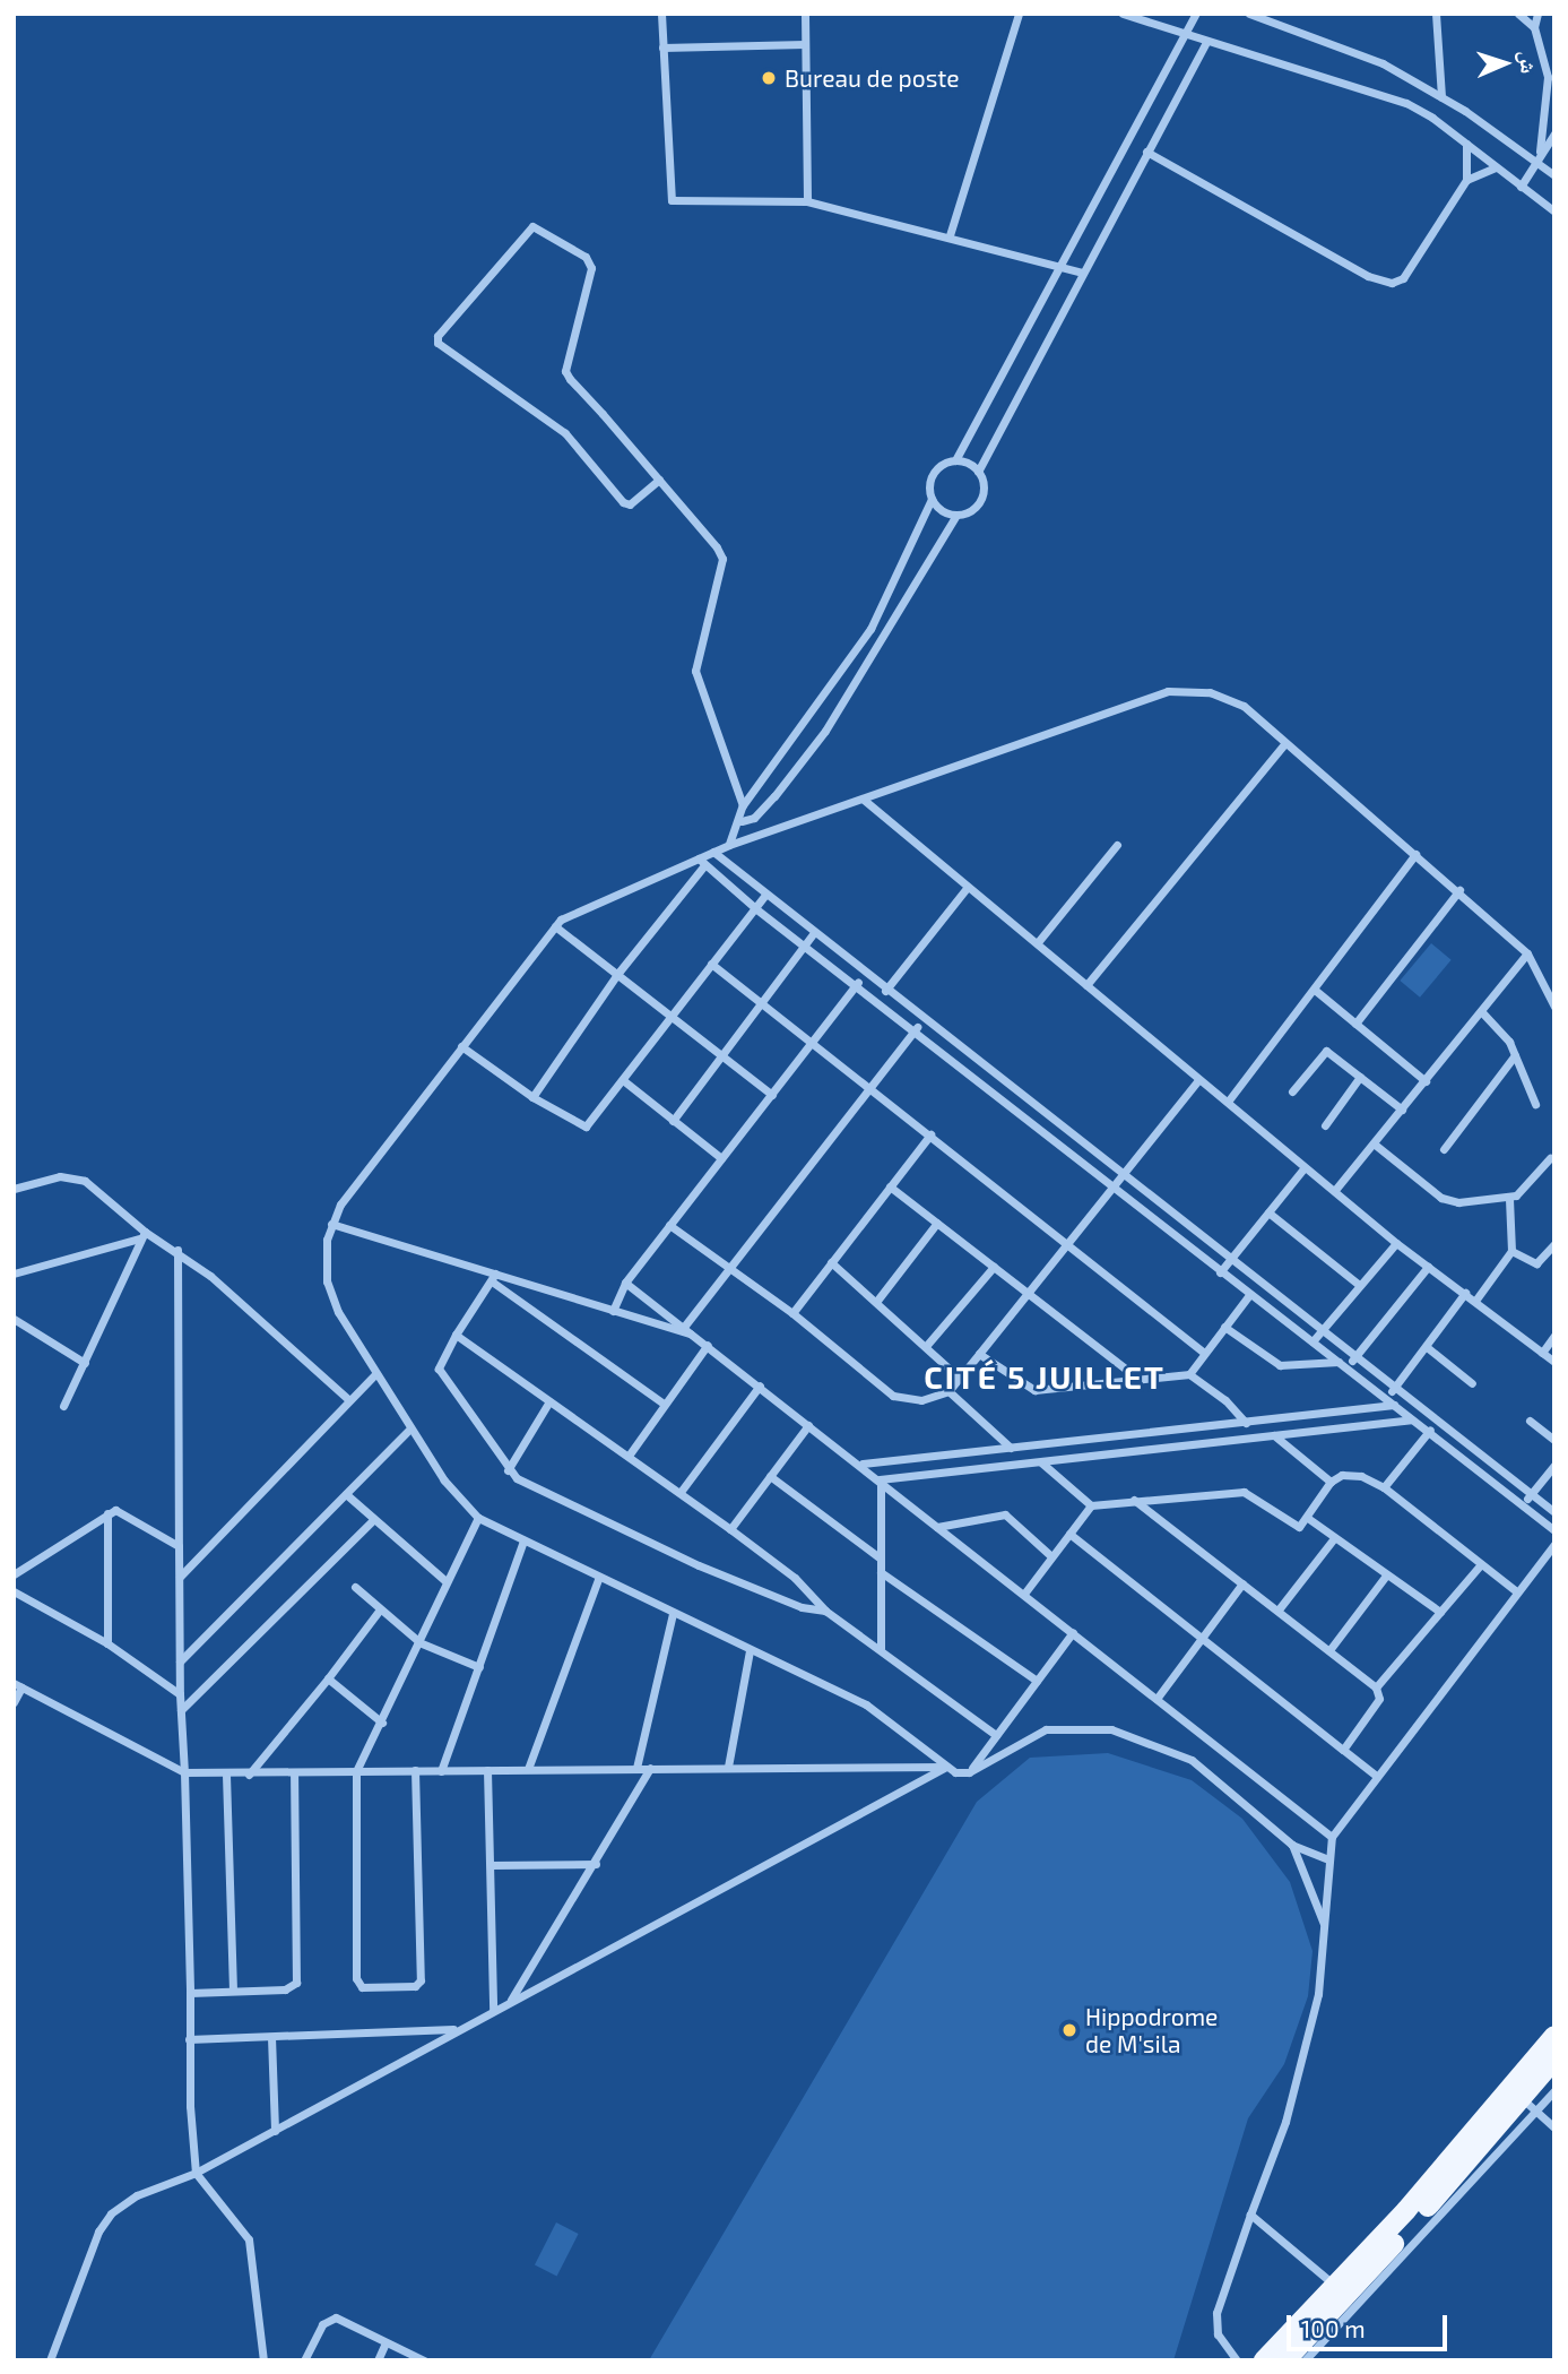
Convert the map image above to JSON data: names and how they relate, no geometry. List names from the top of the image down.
{
  "districts": ["CITÉ 5 JUILLET"],
  "places": ["Bureau de poste", "Hippodrome de M'sila"],
  "scale_bar": "100 m",
  "north": "right"
}
